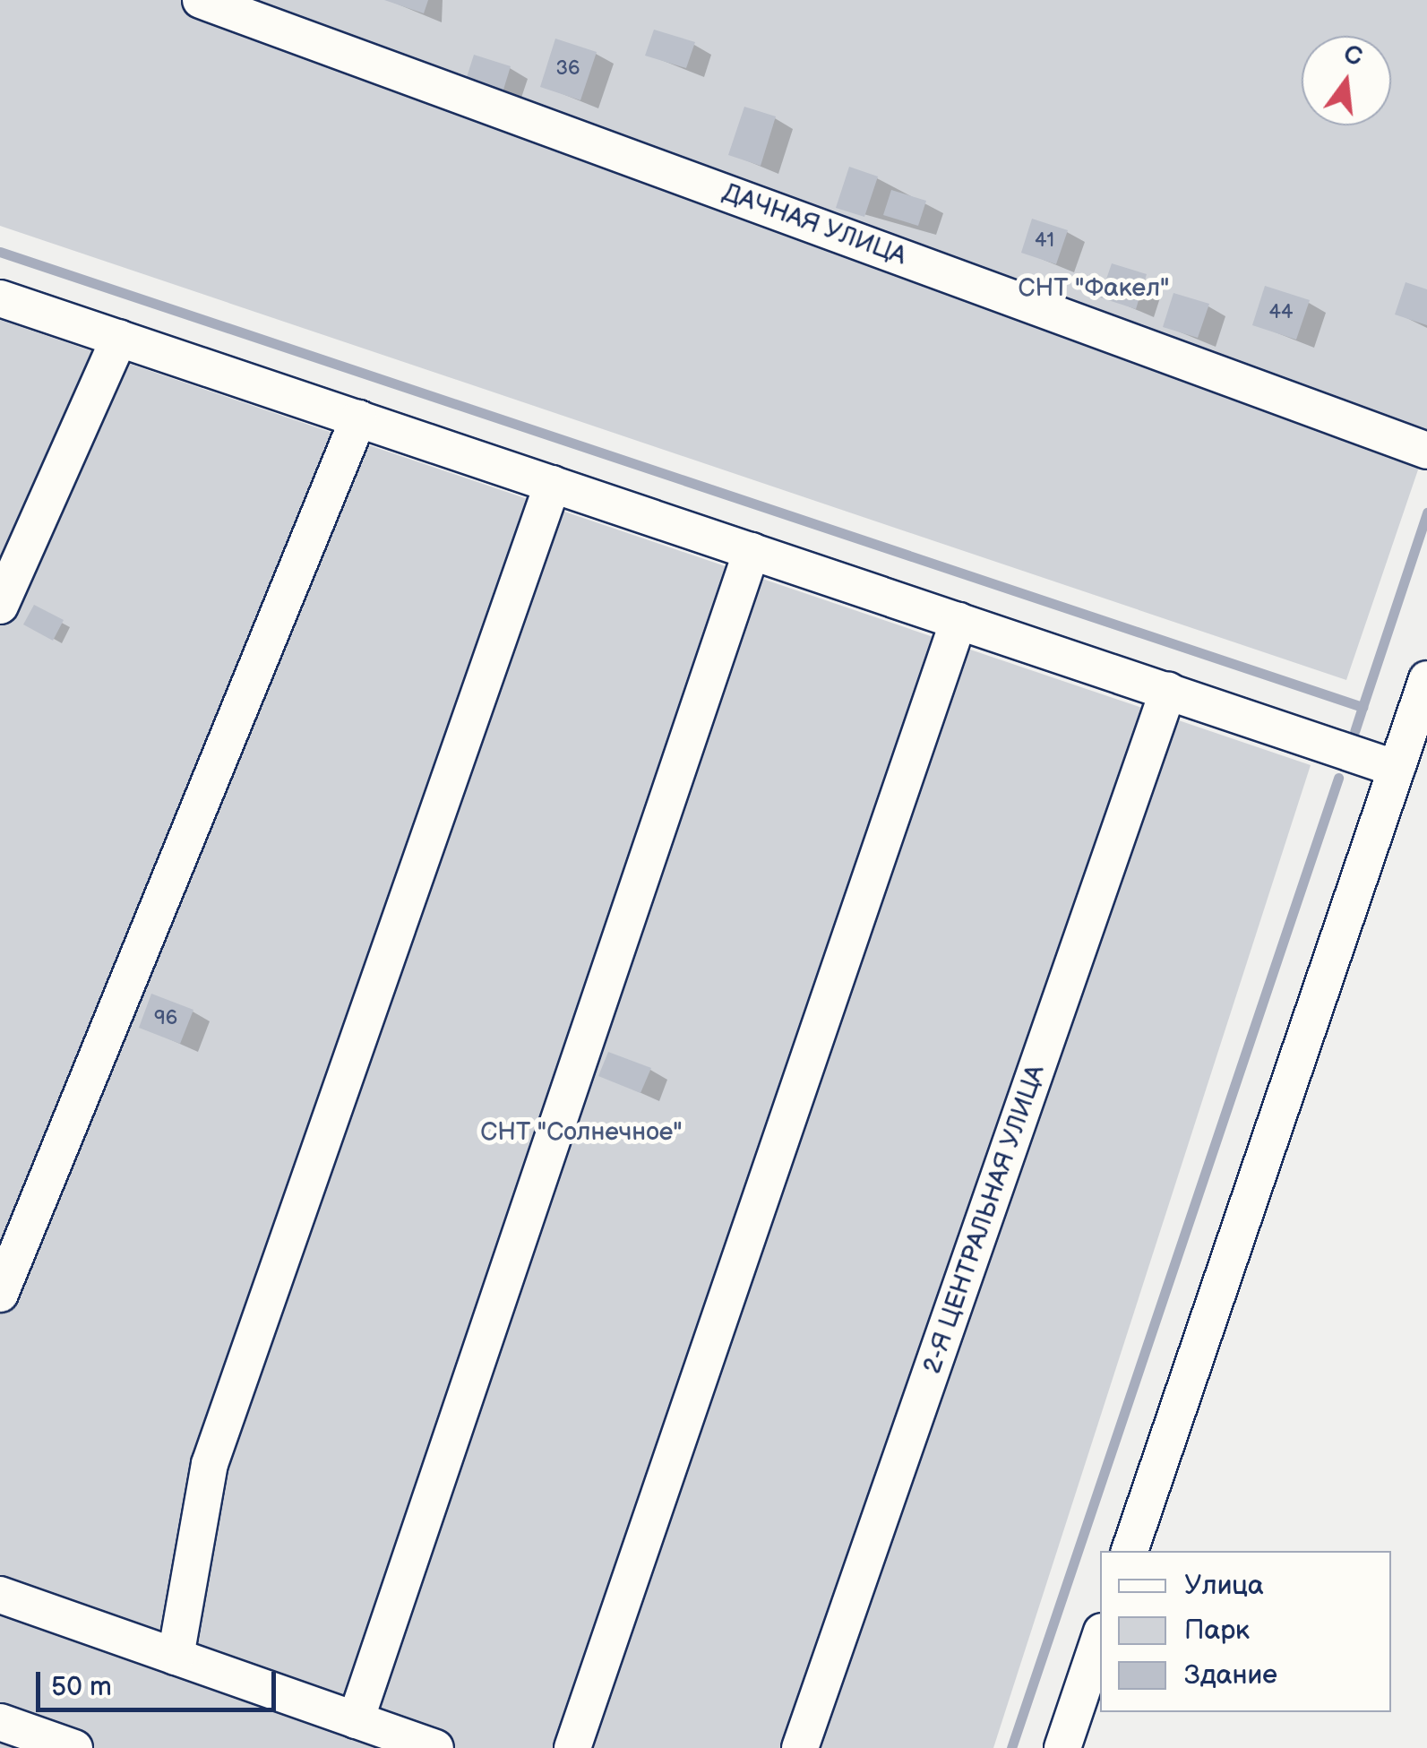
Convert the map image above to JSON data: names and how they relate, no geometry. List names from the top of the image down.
{
  "streets": {
    "street": ["ДАЧНАЯ УЛИЦА", "2-Я ЦЕНТРАЛЬНАЯ УЛИЦА"]
  },
  "parks": ["СНТ \"Факел\"", "СНТ \"Солнечное\""],
  "house_numbers": [
    "36",
    "41",
    "44",
    "96"
  ],
  "legend": ["Улица", "Парк", "Здание"],
  "scale_bar": "50 m",
  "north": "top"
}
